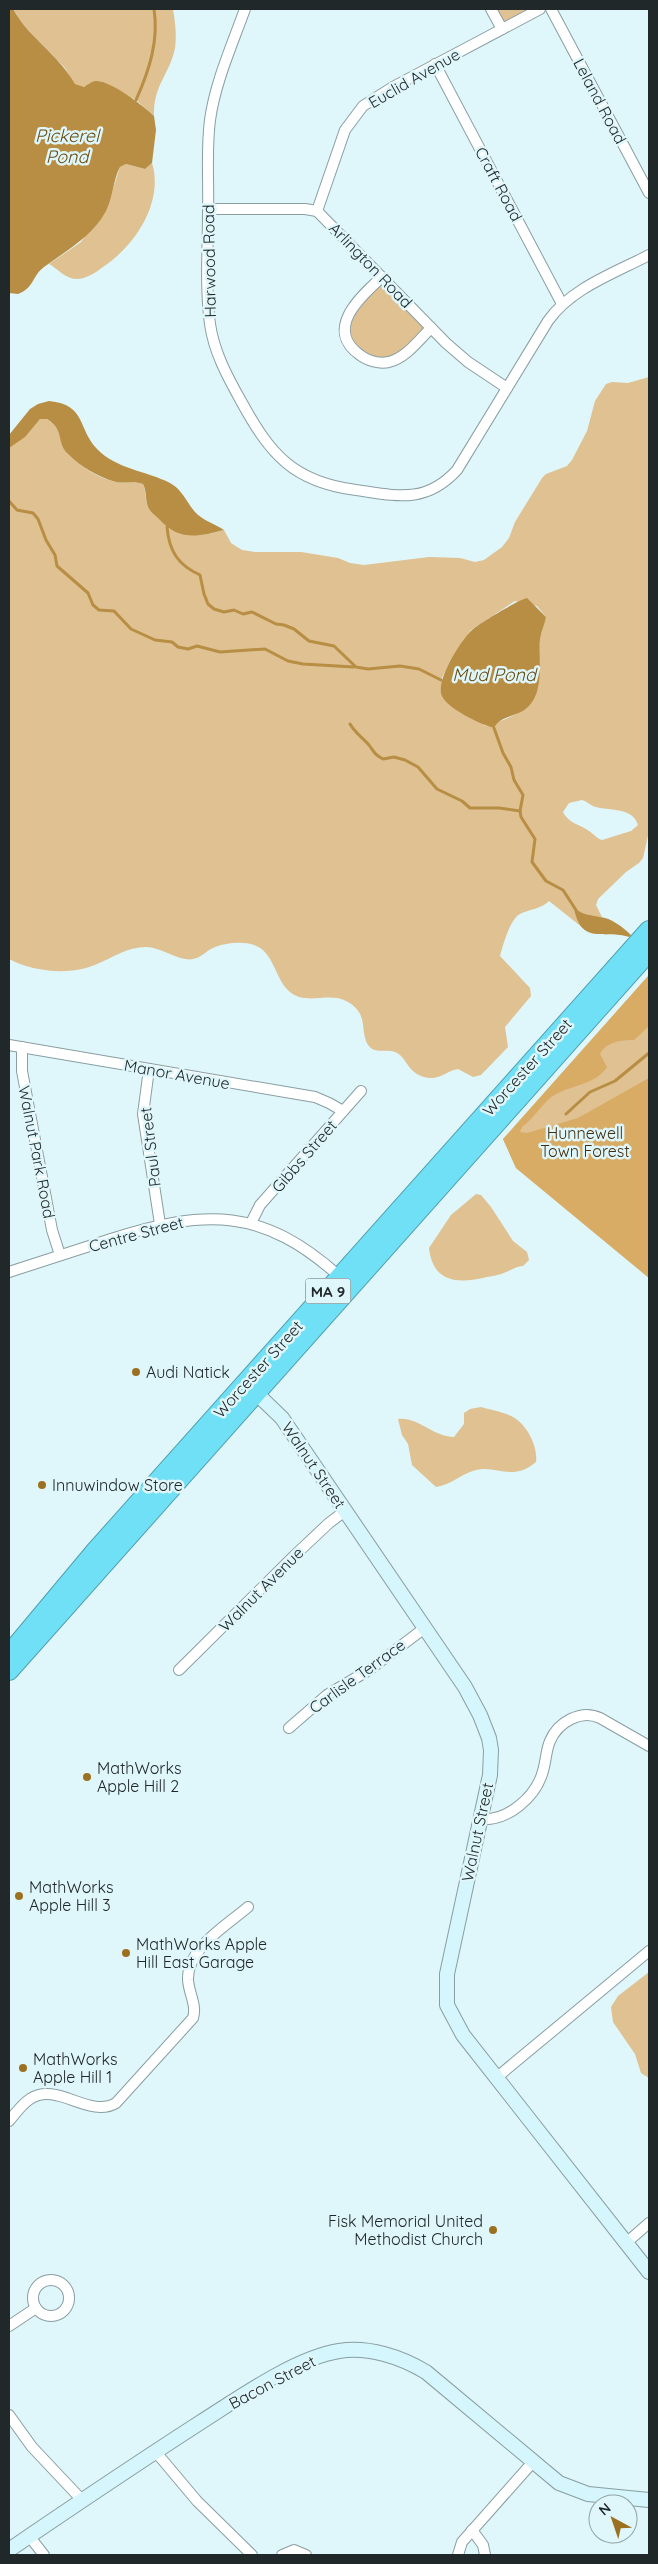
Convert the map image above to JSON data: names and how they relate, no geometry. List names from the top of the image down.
{
  "streets": {
    "highway": ["Worcester Street", "MA 9"],
    "street": [
      "Euclid Avenue",
      "Leland Road",
      "Craft Road",
      "Harwood Road",
      "Arlington Road",
      "Manor Avenue",
      "Paul Street",
      "Walnut Park Road",
      "Gibbs Street",
      "Centre Street",
      "Walnut Street",
      "Walnut Avenue",
      "Carlisle Terrace",
      "Bacon Street"
    ]
  },
  "crossings": [
    ["Euclid Avenue", "Craft Road"],
    ["Euclid Avenue", "Arlington Road"],
    ["Craft Road", "Harwood Road"],
    ["Harwood Road", "Arlington Road"],
    ["Worcester Street", "Centre Street"],
    ["Worcester Street", "Walnut Street"],
    ["Manor Avenue", "Paul Street"],
    ["Manor Avenue", "Walnut Park Road"],
    ["Manor Avenue", "Gibbs Street"],
    ["Paul Street", "Centre Street"],
    ["Walnut Park Road", "Centre Street"],
    ["Gibbs Street", "Centre Street"],
    ["Walnut Street", "Walnut Avenue"],
    ["Walnut Street", "Carlisle Terrace"]
  ],
  "water": ["Pickerel Pond", "Mud Pond"],
  "parks": ["Hunnewell Town Forest"],
  "places": [
    "Audi Natick",
    "Innuwindow Store",
    "MathWorks Apple Hill 2",
    "MathWorks Apple Hill 3",
    "MathWorks Apple Hill East Garage",
    "MathWorks Apple Hill 1",
    "Fisk Memorial United Methodist Church"
  ],
  "north": "top left"
}
